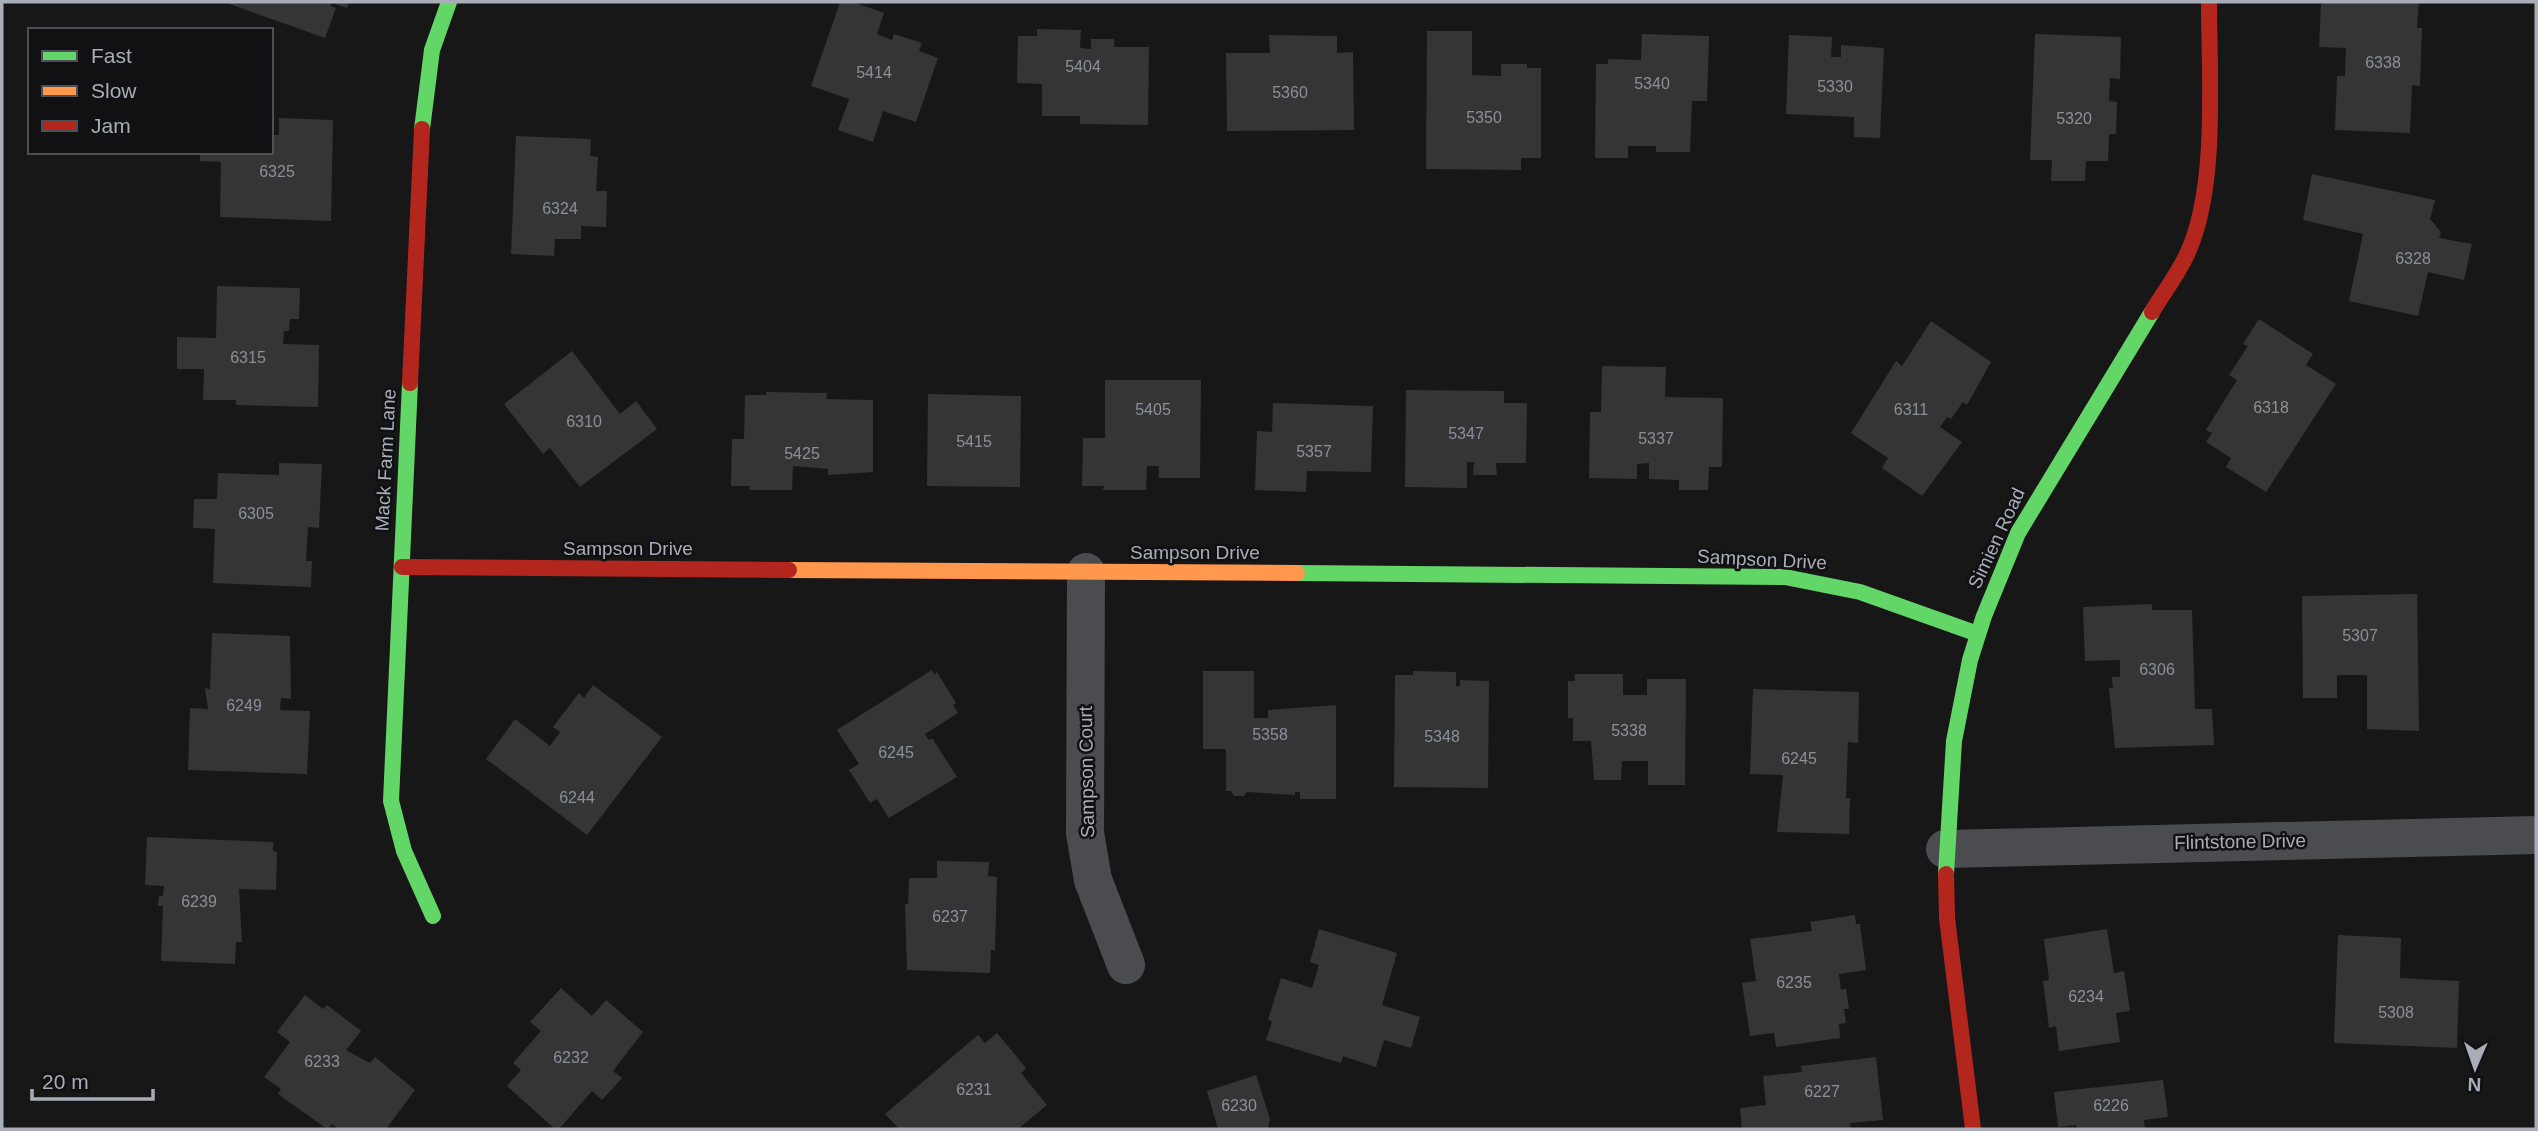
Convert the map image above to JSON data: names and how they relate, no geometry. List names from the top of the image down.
{
  "streets": {
    "street": [
      "Mack Farm Lane",
      "Simien Road",
      "Sampson Drive",
      "Sampson Court",
      "Flintstone Drive"
    ]
  },
  "crossings": [
    ["Mack Farm Lane", "Sampson Drive"],
    ["Simien Road", "Sampson Drive"],
    ["Simien Road", "Flintstone Drive"],
    ["Sampson Drive", "Sampson Court"]
  ],
  "house_numbers": [
    "6338",
    "5404",
    "5414",
    "5340",
    "5330",
    "5360",
    "5350",
    "5320",
    "6325",
    "6324",
    "6328",
    "6315",
    "6318",
    "5405",
    "6311",
    "6310",
    "5347",
    "5337",
    "5415",
    "5357",
    "5425",
    "6305",
    "5307",
    "6306",
    "6249",
    "5338",
    "5358",
    "5348",
    "6245",
    "6245",
    "6244",
    "6239",
    "6237",
    "6235",
    "6234",
    "5308",
    "6232",
    "6233",
    "6231",
    "6227",
    "6230",
    "6226"
  ],
  "legend": ["Fast", "Slow", "Jam"],
  "scale_bar": "20 m",
  "north": "bottom"
}
